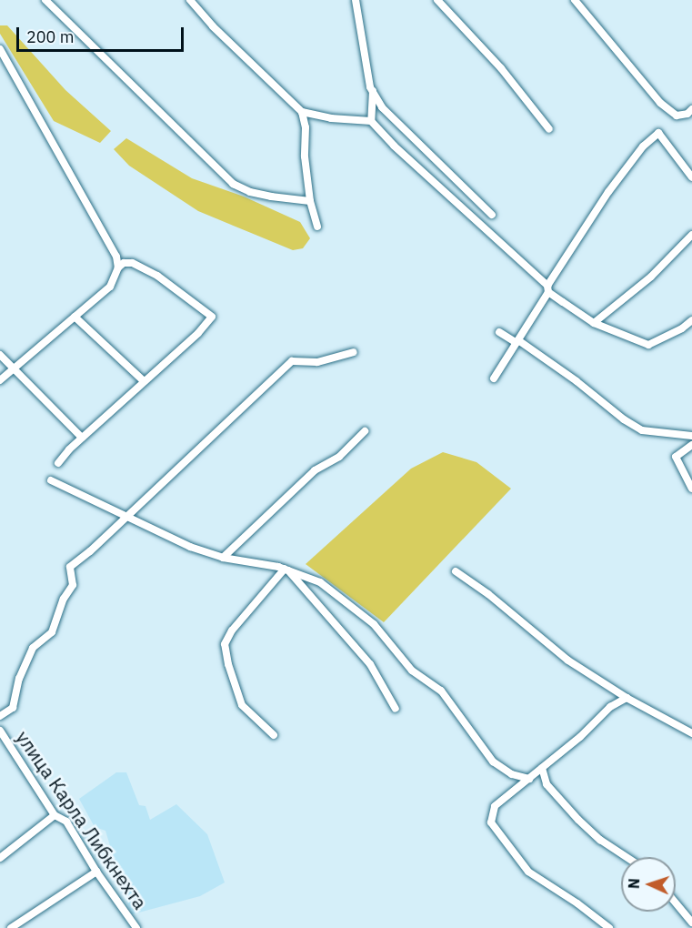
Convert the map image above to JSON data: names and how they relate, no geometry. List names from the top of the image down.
{
  "streets": {
    "street": ["улица Карла Либкнехта"]
  },
  "scale_bar": "200 m",
  "north": "left"
}
